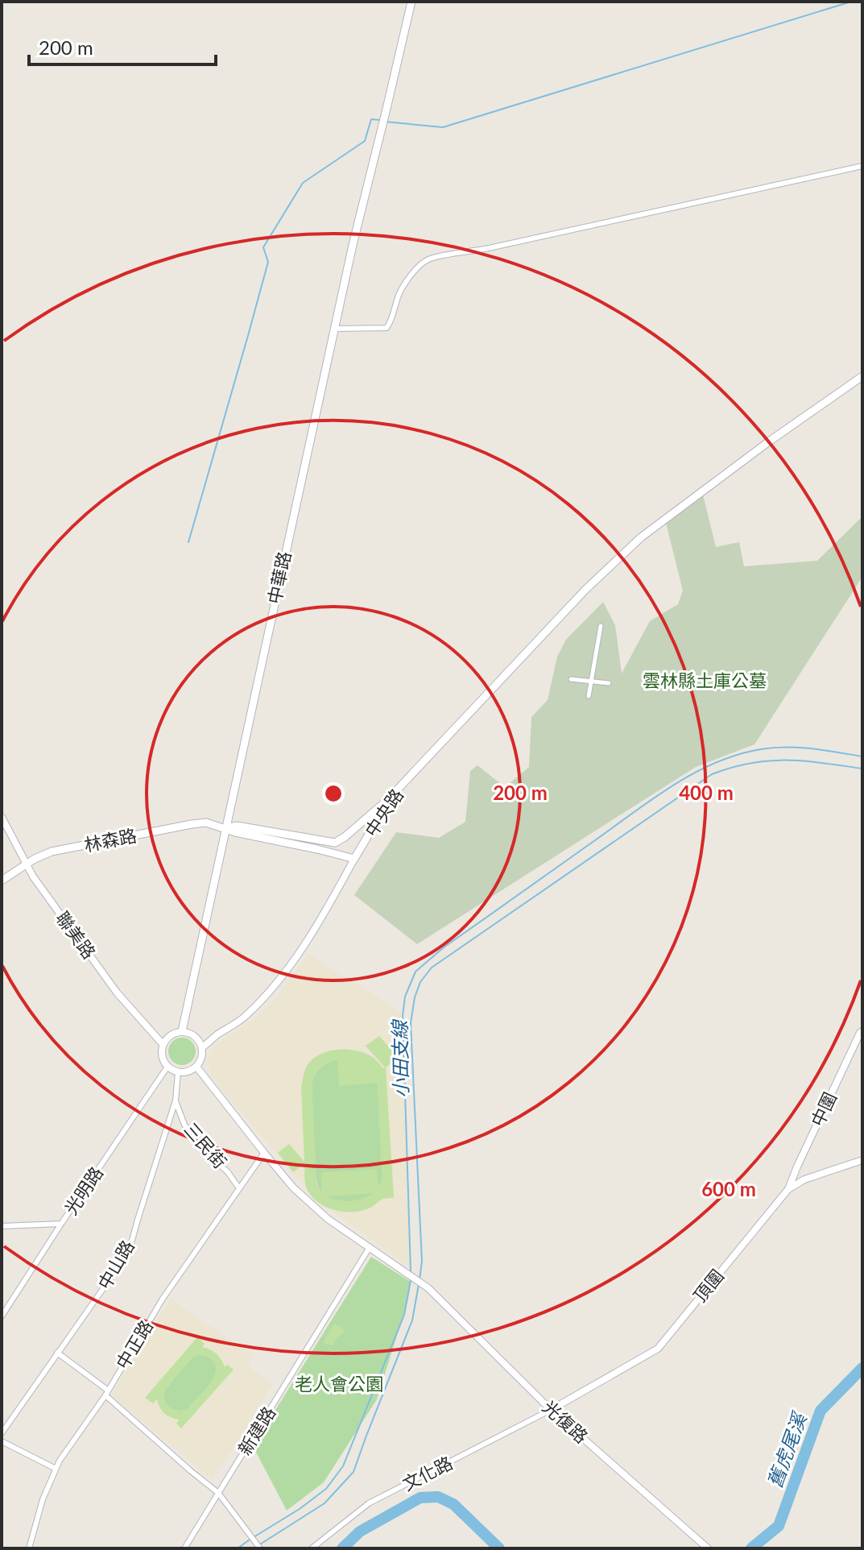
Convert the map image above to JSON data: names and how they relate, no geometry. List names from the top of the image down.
{
  "streets": {
    "main road": ["中華路", "中央路", "林森路"],
    "street": [
      "聯美路",
      "中圍",
      "三民街",
      "光明路",
      "中山路",
      "頂圍",
      "中正路",
      "光復路",
      "新建路",
      "文化路"
    ]
  },
  "crossings": [
    ["中華路", "中央路"],
    ["中華路", "林森路"],
    ["中華路", "聯美路"],
    ["中華路", "光明路"],
    ["中華路", "中山路"],
    ["中央路", "林森路"],
    ["中央路", "聯美路"],
    ["中央路", "光明路"],
    ["中央路", "中山路"],
    ["林森路", "聯美路"],
    ["聯美路", "光明路"],
    ["聯美路", "中山路"],
    ["中圍", "頂圍"],
    ["三民街", "中山路"],
    ["三民街", "中正路"],
    ["光明路", "中山路"],
    ["頂圍", "光復路"],
    ["頂圍", "文化路"],
    ["光復路", "新建路"],
    ["光復路", "文化路"]
  ],
  "water": ["小田支線", "舊虎尾溪"],
  "parks": ["雲林縣土庫公墓", "老人會公園"],
  "scale_bar": "200 m",
  "rings": ["200 m", "400 m", "600 m"]
}
